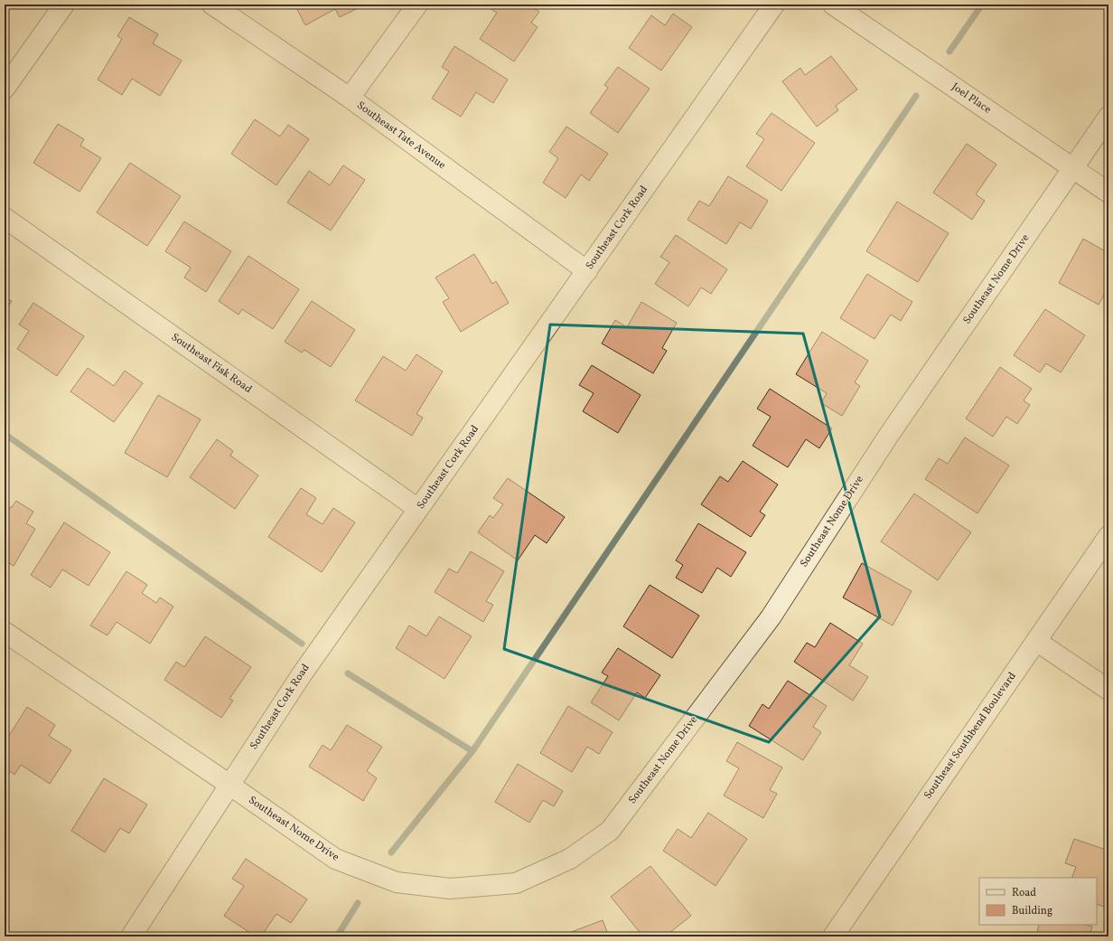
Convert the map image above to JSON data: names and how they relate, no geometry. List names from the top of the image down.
{
  "streets": {
    "street": [
      "Joel Place",
      "Southeast Tate Avenue",
      "Southeast Cork Road",
      "Southeast Nome Drive",
      "Southeast Fisk Road",
      "Southeast Southbend Boulevard"
    ]
  },
  "crossings": [
    ["Joel Place", "Southeast Nome Drive"],
    ["Southeast Tate Avenue", "Southeast Cork Road"],
    ["Southeast Cork Road", "Southeast Nome Drive"],
    ["Southeast Cork Road", "Southeast Fisk Road"]
  ],
  "legend": ["Road", "Building"]
}
